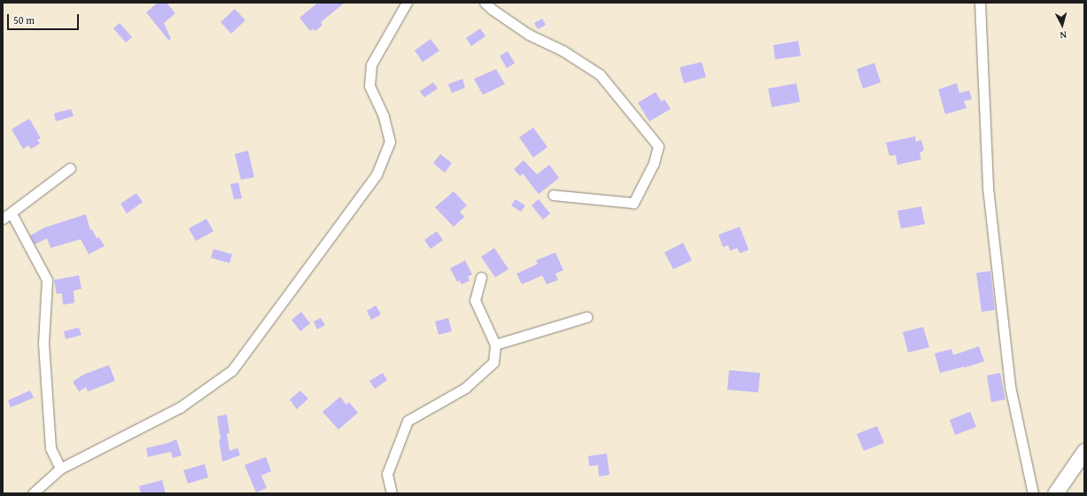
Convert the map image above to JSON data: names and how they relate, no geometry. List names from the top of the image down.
{
  "scale_bar": "50 m",
  "north": "bottom"
}
